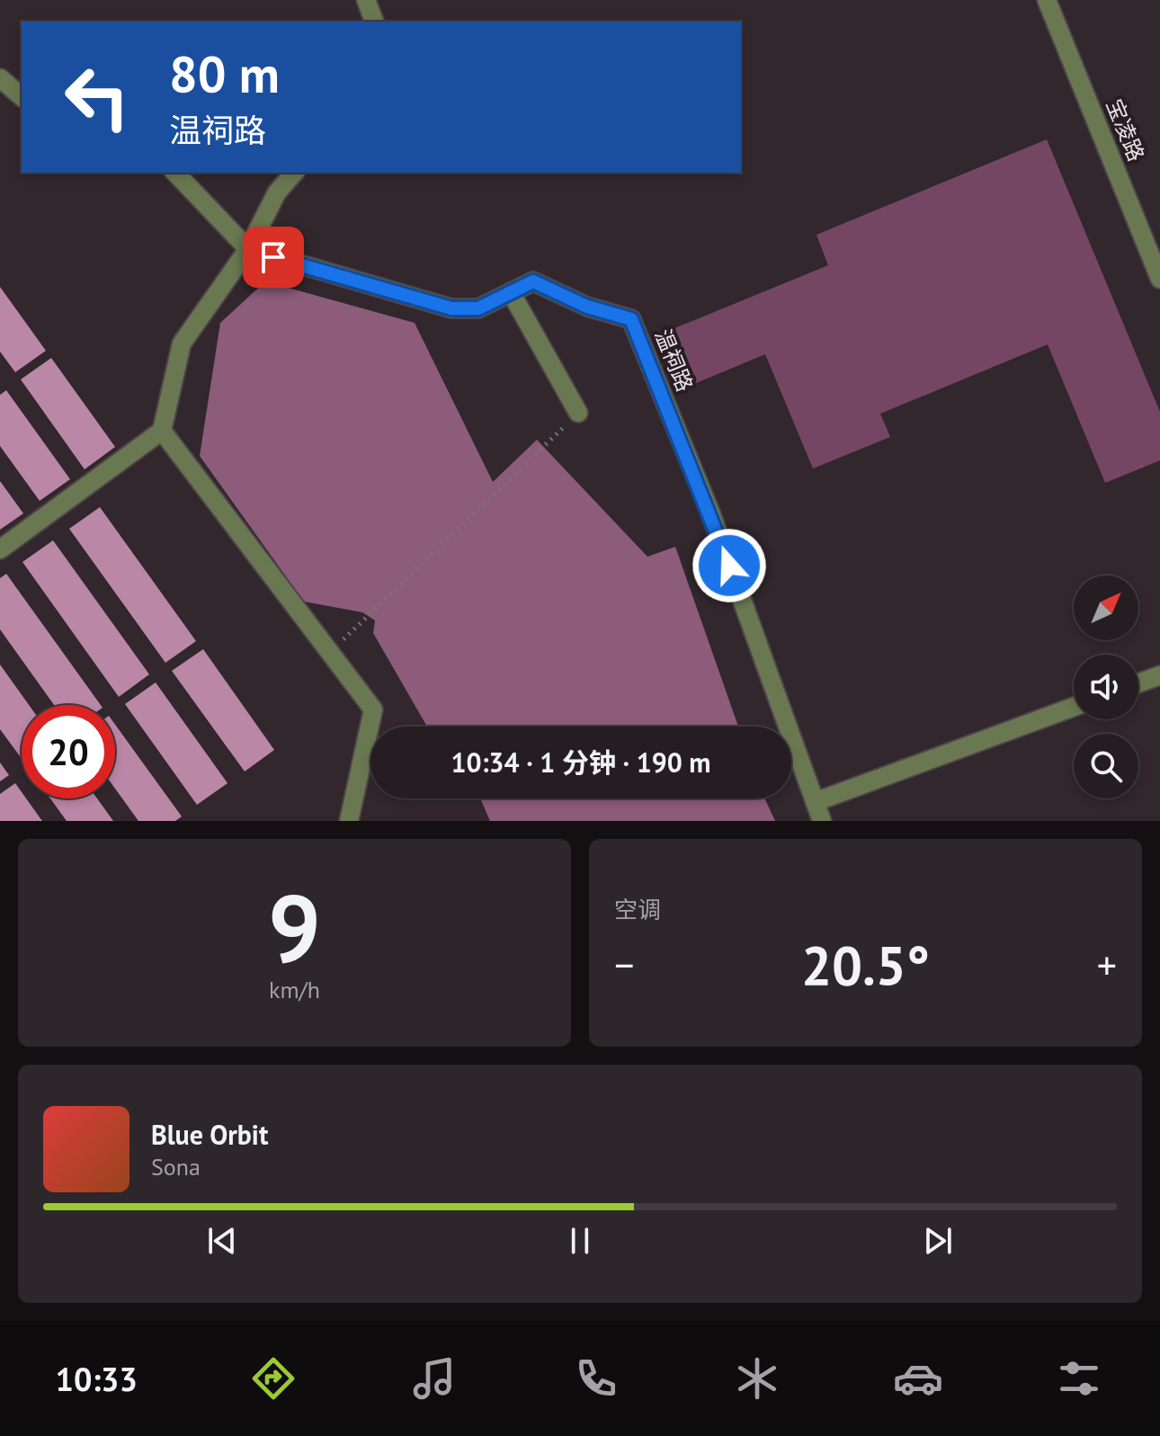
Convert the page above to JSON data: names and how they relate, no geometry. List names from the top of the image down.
{
  "streets": {
    "street": ["宝凌路", "温祠路"]
  },
  "north": "top right",
  "page": {
    "turn": ["80 m", "温祠路"],
    "limit": "20",
    "trip": "10:34 · 1 分钟 · 190 m",
    "tile": [
      ["9", "km/h"],
      "空调"
    ],
    "heat": ["−", "20.5°", "+"],
    "song": ["Blue Orbit", "Sona"],
    "tabs": "10:33"
  }
}
